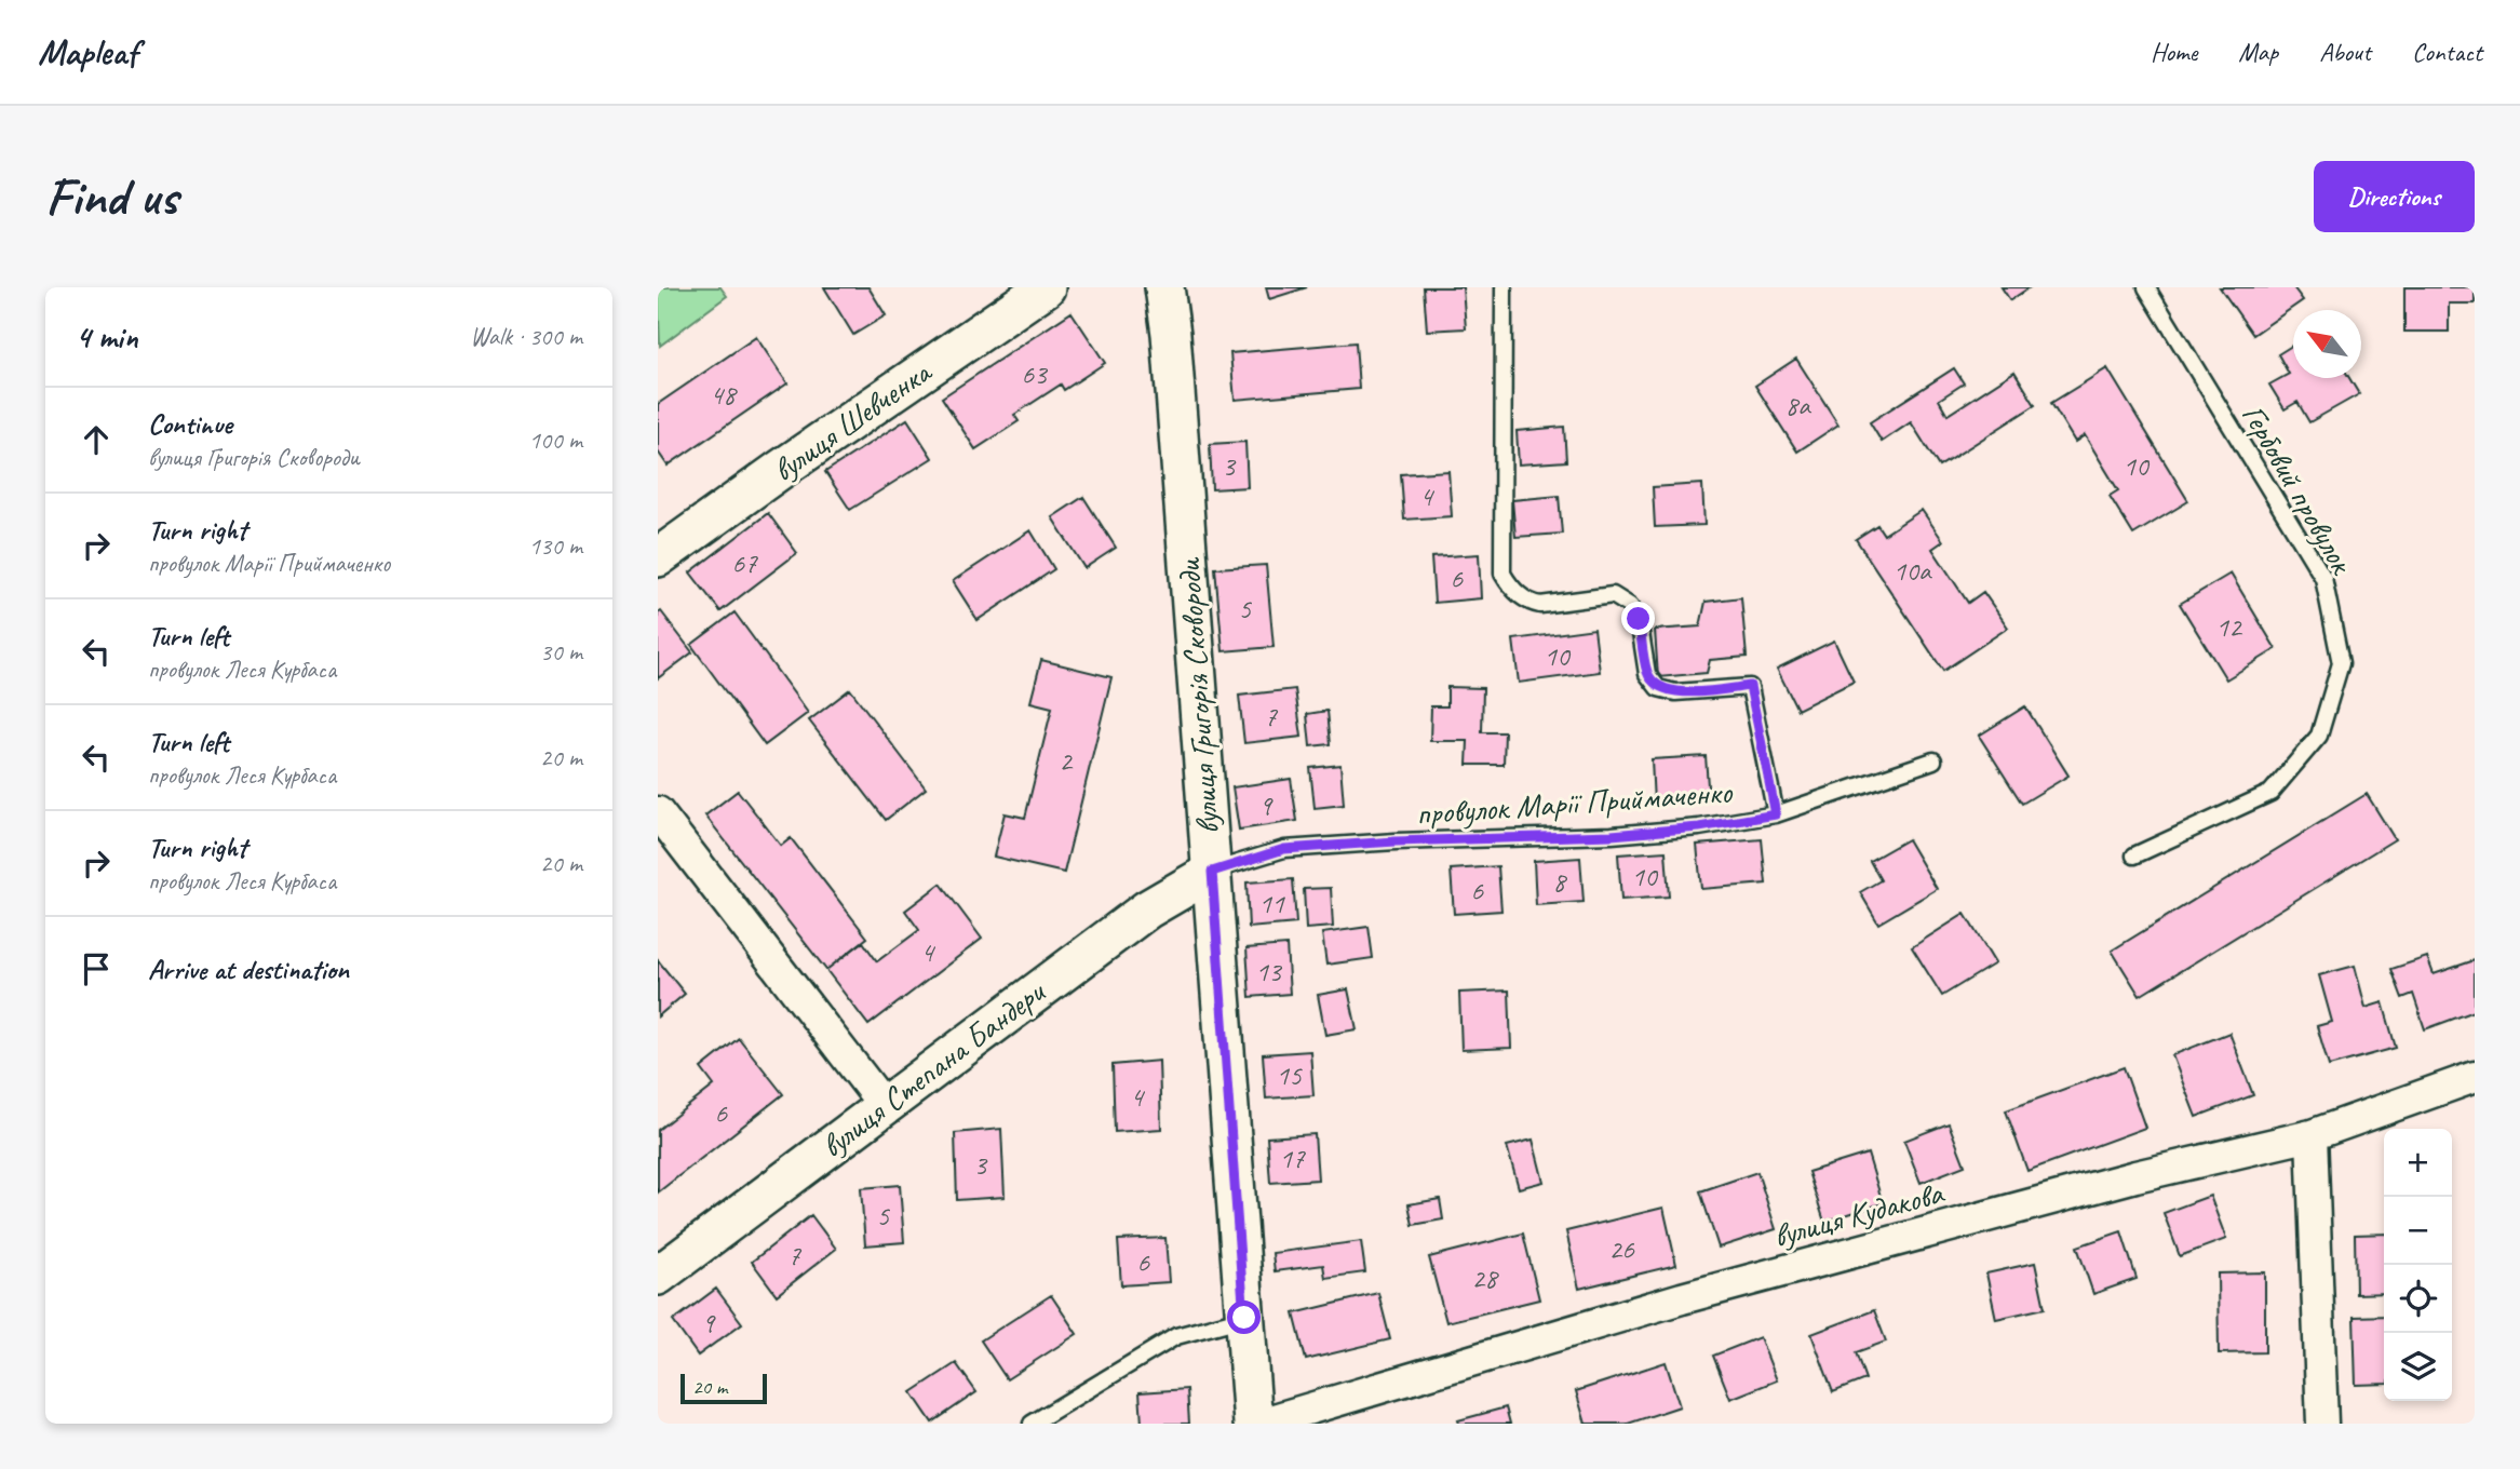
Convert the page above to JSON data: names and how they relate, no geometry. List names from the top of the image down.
{
  "streets": {
    "street": [
      "вулиця Шевченка",
      "вулиця Григорія Сковороди",
      "вулиця Степана Бандери",
      "вулиця Кудакова"
    ],
    "lane": ["Гербовий провулок", "провулок Марії Приймаченко"]
  },
  "crossings": [
    ["вулиця Григорія Сковороди", "провулок Марії Приймаченко"],
    ["вулиця Григорія Сковороди", "вулиця Степана Бандери"],
    ["провулок Марії Приймаченко", "вулиця Степана Бандери"]
  ],
  "house_numbers": [
    "63",
    "48",
    "8а",
    "3",
    "10",
    "4",
    "67",
    "10а",
    "6",
    "5",
    "12",
    "10",
    "7",
    "2",
    "9",
    "10",
    "8",
    "6",
    "11",
    "4",
    "13",
    "15",
    "4",
    "6",
    "17",
    "3",
    "5",
    "26",
    "7",
    "6",
    "28",
    "9"
  ],
  "scale_bar": "20 m",
  "north": "top left",
  "page": {
    "header": "Mapleaf",
    "nav": [
      "Home",
      "Map",
      "About",
      "Contact"
    ],
    "buttons": "Directions",
    "title": "Find us",
    "heading": ["4 min", "Walk · 300 m"],
    "list": [
      ["Continue", "вулиця Григорія Сковороди", "100 m"],
      ["Turn right", "провулок Марії Приймаченко", "130 m"],
      ["Turn left", "провулок Леся Курбаса", "30 m"],
      ["Turn left", "провулок Леся Курбаса", "20 m"],
      ["Turn right", "провулок Леся Курбаса", "20 m"],
      "Arrive at destination"
    ],
    "map_buttons": ["+", "−"],
    "scale": "20 m"
  }
}
